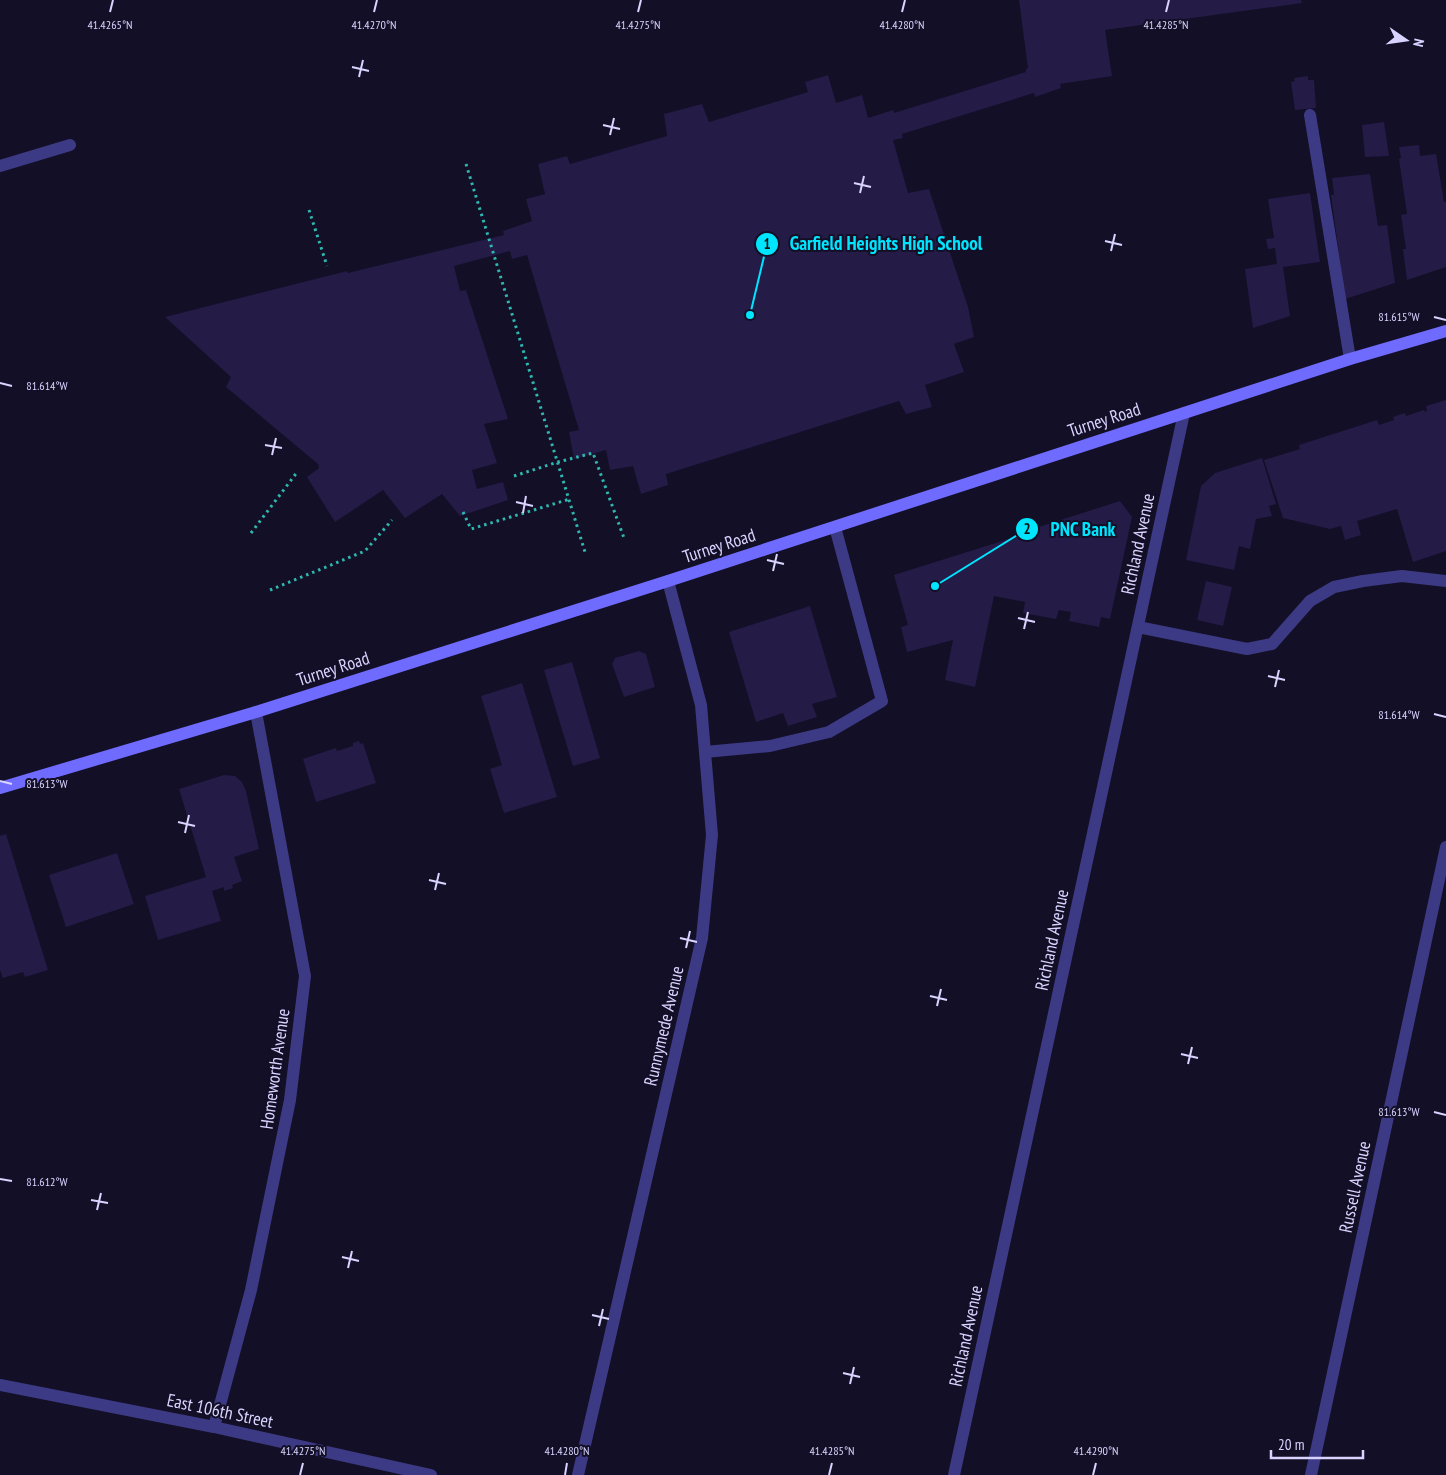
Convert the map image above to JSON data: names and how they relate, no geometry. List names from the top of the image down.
{
  "streets": {
    "main road": ["Turney Road"],
    "street": [
      "Richland Avenue",
      "Runnymede Avenue",
      "Homeworth Avenue",
      "Russell Avenue",
      "East 106th Street"
    ]
  },
  "crossings": [
    ["Turney Road", "Richland Avenue"],
    ["Turney Road", "Runnymede Avenue"],
    ["Turney Road", "Homeworth Avenue"],
    ["Homeworth Avenue", "East 106th Street"]
  ],
  "places": ["Garfield Heights High School", "PNC Bank"],
  "scale_bar": "20 m",
  "north": "right",
  "coordinates": [
    "41.4265°N",
    "41.4270°N",
    "41.4275°N",
    "41.4280°N",
    "41.4285°N",
    "81.615°W",
    "81.614°W",
    "81.613°W",
    "81.612°W",
    "41.4290°N"
  ]
}
